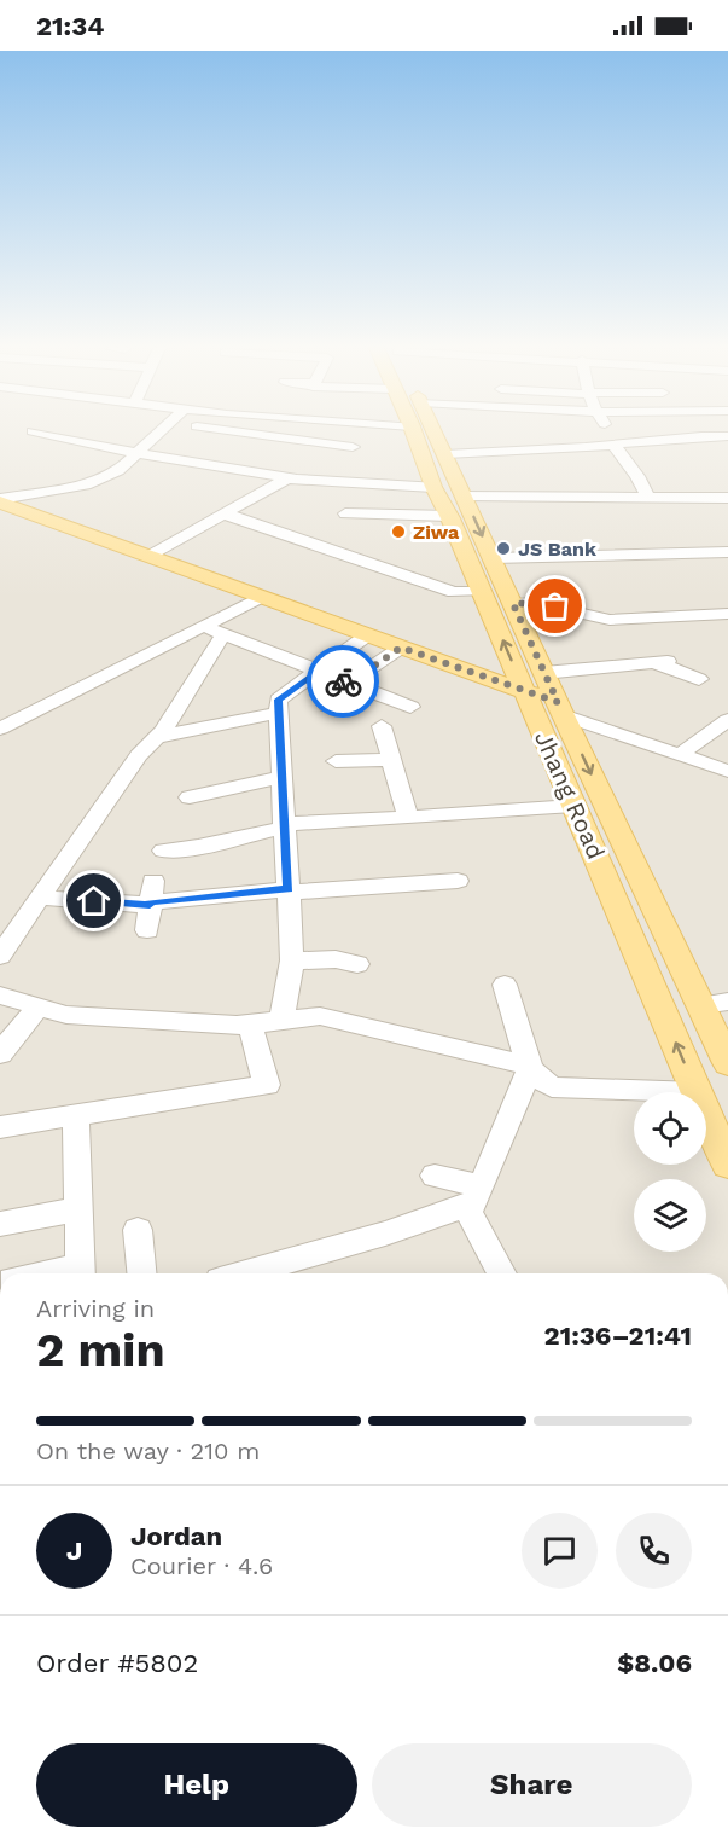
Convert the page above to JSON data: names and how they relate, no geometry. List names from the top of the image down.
{
  "streets": {
    "main road": ["Jhang Road"]
  },
  "places": ["Ziwa", "JS Bank"],
  "page": {
    "status": "21:34",
    "heading": ["2 min", "Arriving in", "21:36–21:41"],
    "panel": [
      "Jordan",
      "Courier · 4.6",
      "Order #5802",
      "$8.06"
    ],
    "bar": "On the way · 210 m",
    "round": "J",
    "buttons": ["Help", "Share"]
  }
}
